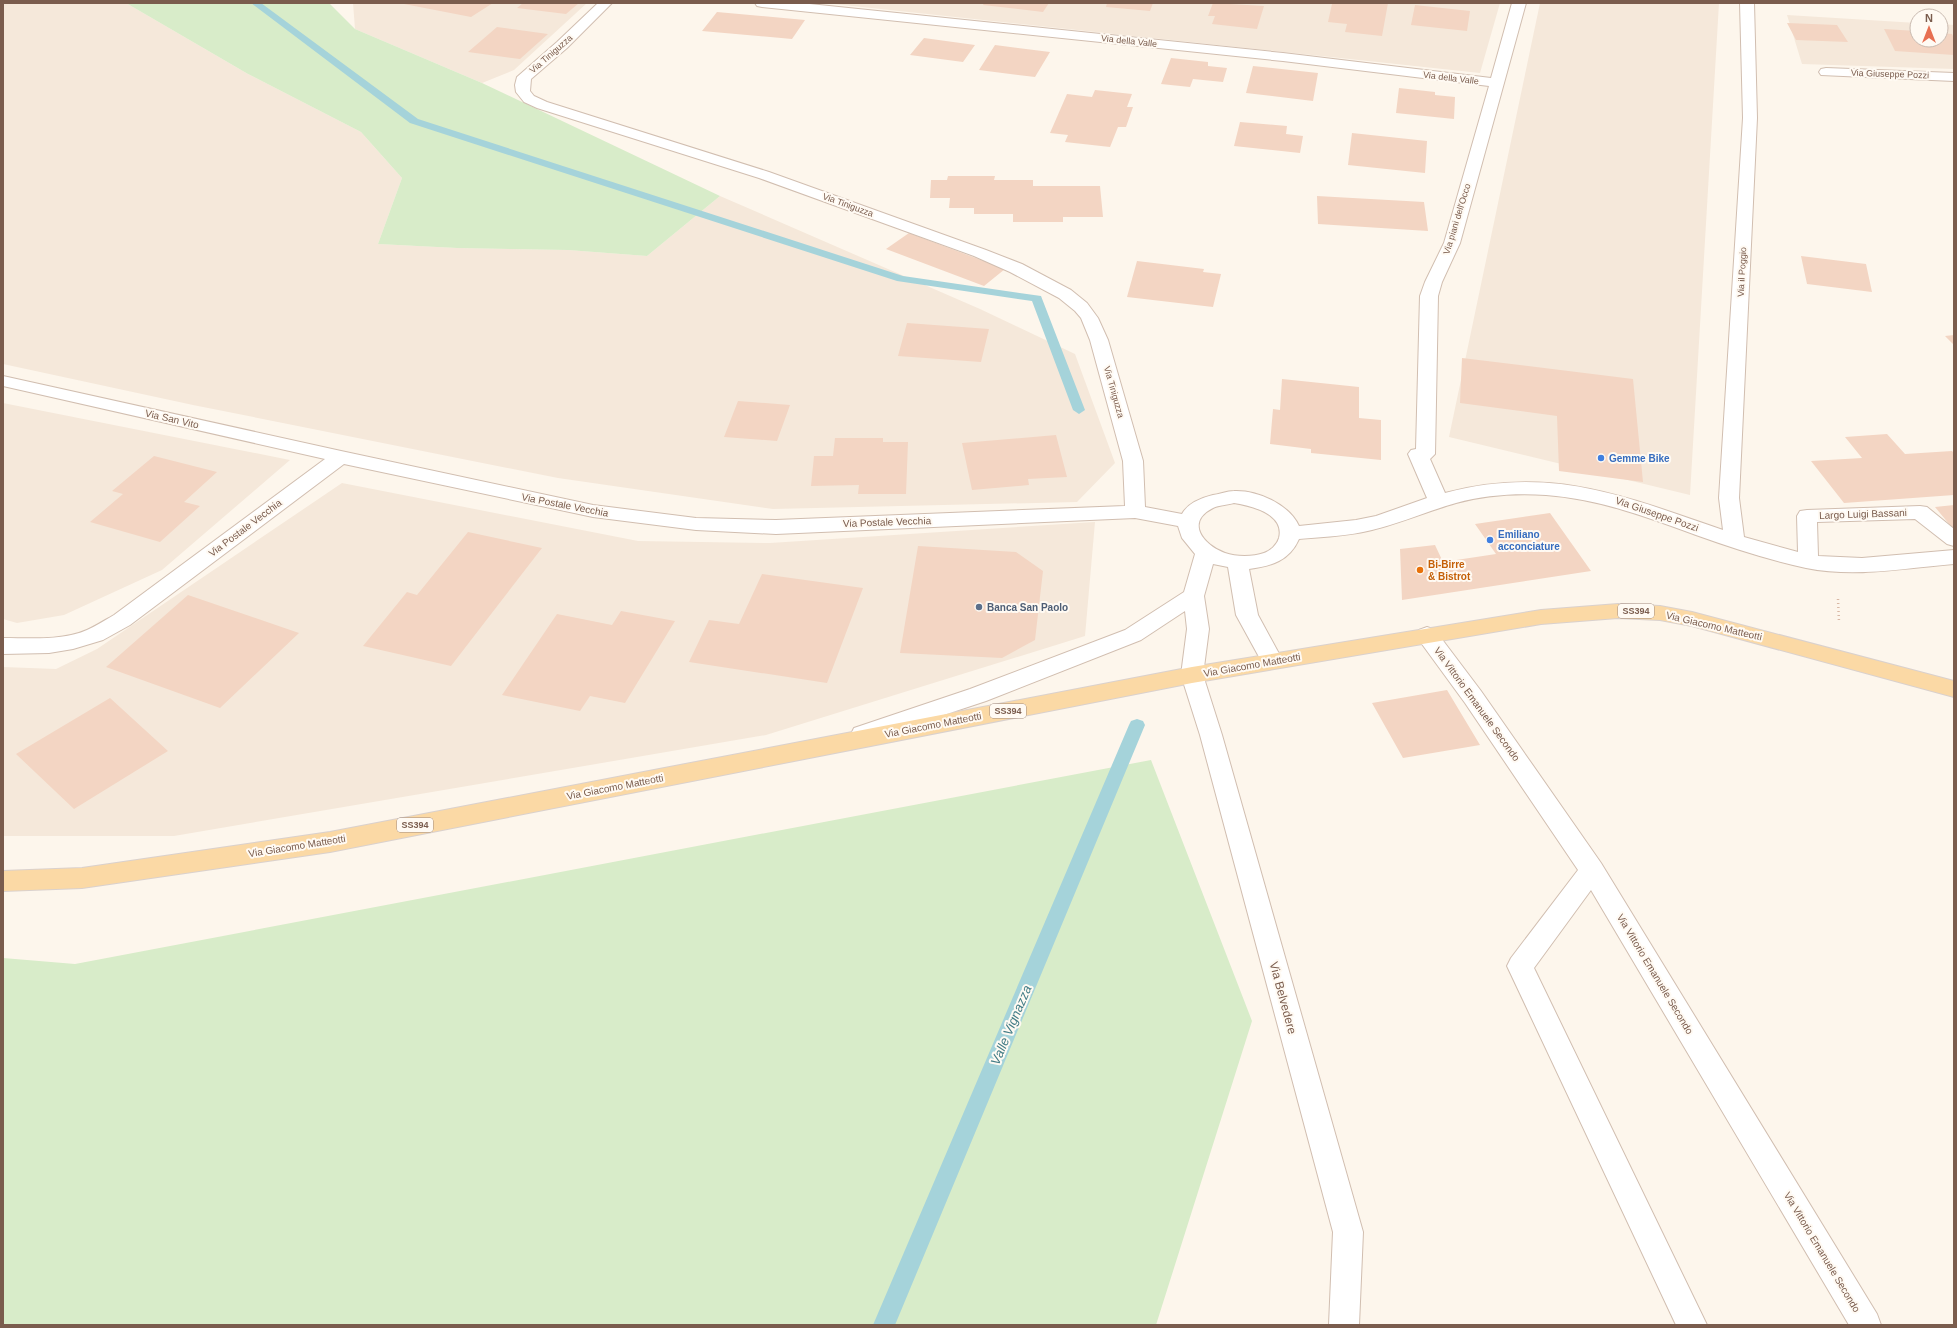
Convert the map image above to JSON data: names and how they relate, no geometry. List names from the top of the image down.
{
  "streets": {
    "main road": ["SS394", "Via Giacomo Matteotti"],
    "street": [
      "Via della Valle",
      "Via Tiniguzza",
      "Via Giuseppe Pozzi",
      "Via piani dell'Occo",
      "Via il Poggio",
      "Via San Vito",
      "Via Postale Vecchia",
      "Largo Luigi Bassani",
      "Via Vittorio Emanuele Secondo",
      "Via Belvedere"
    ]
  },
  "crossings": [
    ["Via della Valle", "Via piani dell'Occo"],
    ["Via Tiniguzza", "Via Postale Vecchia"],
    ["Via Giuseppe Pozzi", "Via piani dell'Occo"],
    ["Via Giuseppe Pozzi", "Via il Poggio"],
    ["Via Giuseppe Pozzi", "Via Postale Vecchia"],
    ["Via Giuseppe Pozzi", "Largo Luigi Bassani"],
    ["Via San Vito", "Via Postale Vecchia"],
    ["Via Giacomo Matteotti", "Via Vittorio Emanuele Secondo"],
    ["Via Giacomo Matteotti", "Via Belvedere"]
  ],
  "water": ["Valle Vignazza"],
  "places": [
    "Gemme Bike",
    "Emiliano acconciature",
    "Bi-Birre & Bistrot",
    "Banca San Paolo"
  ],
  "north": "top"
}
